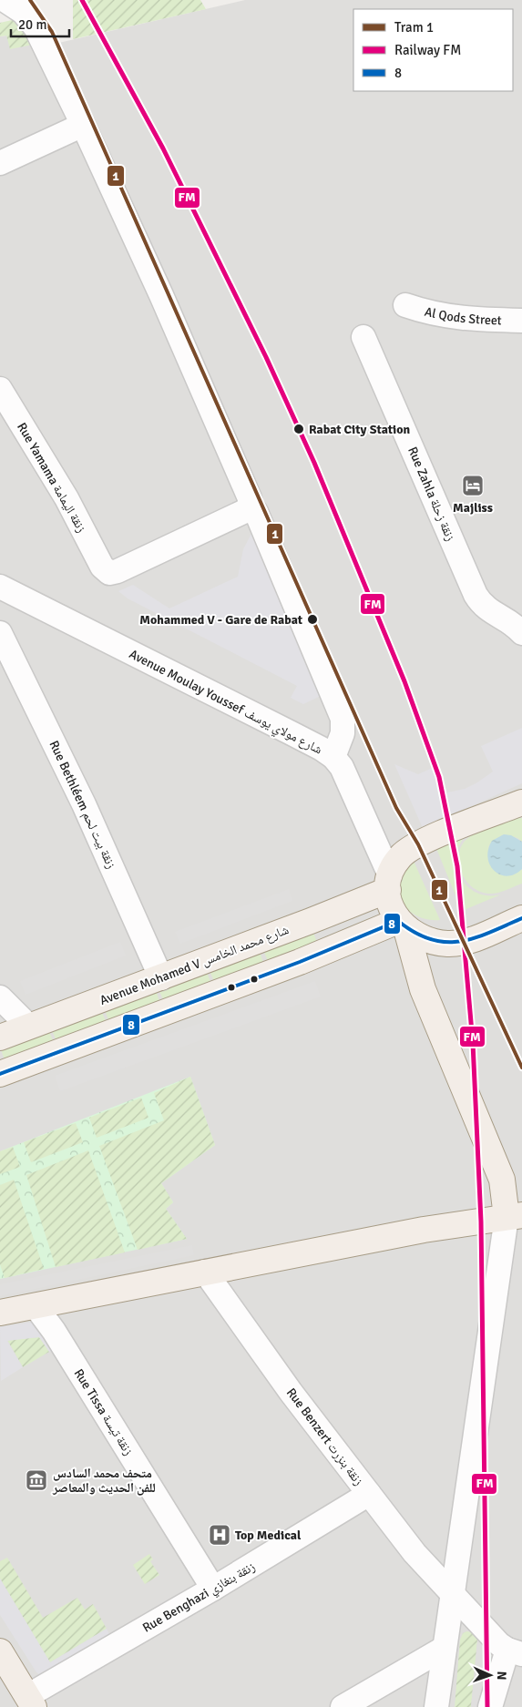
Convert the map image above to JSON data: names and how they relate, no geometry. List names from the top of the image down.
{
  "streets": {
    "main road": ["Avenue Mohamed V شارع محمد الخامس"],
    "street": [
      "Al Qods Street",
      "Rue Yamama زنقة اليمامة",
      "Rue Zahla زنقة زحلة",
      "Avenue Moulay Youssef شارع مولاي يوسف",
      "Rue Bethléem زنقة بيت لحم",
      "Rue Tissa زنقة تيسة",
      "Rue Benzert زنقة بنزرت",
      "Rue Benghazi زنقة بنغازي"
    ]
  },
  "crossings": [
    ["Avenue Moulay Youssef شارع مولاي يوسف", "Avenue Mohamed V شارع محمد الخامس"],
    ["Rue Bethléem زنقة بيت لحم", "Avenue Mohamed V شارع محمد الخامس"],
    ["Rue Tissa زنقة تيسة", "Rue Benghazi زنقة بنغازي"],
    ["Rue Benzert زنقة بنزرت", "Rue Benghazi زنقة بنغازي"]
  ],
  "places": {
    "other": ["Rabat City Station", "Mohammed V - Gare de Rabat"],
    "hotel": ["Majliss"],
    "museum": ["متحف محمد السادس للفن الحديث والمعاصر"],
    "hospital": ["Top Medical"]
  },
  "lines": ["tram line 1", "rail line FM", "transit line 8"],
  "legend": ["Tram 1", "Railway FM", "8"],
  "scale_bar": "20 m",
  "north": "right"
}
